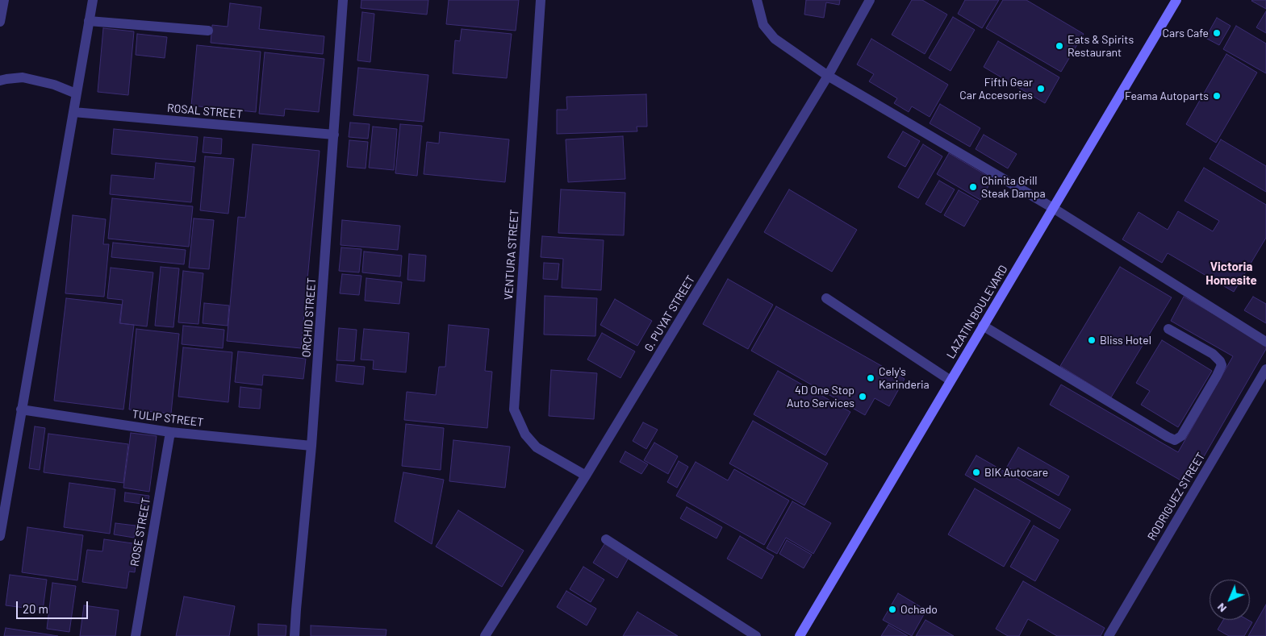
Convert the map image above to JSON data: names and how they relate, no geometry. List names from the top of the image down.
{
  "streets": {
    "main road": ["LAZATIN BOULEVARD"],
    "street": [
      "ROSAL STREET",
      "VENTURA STREET",
      "G. PUYAT STREET",
      "ORCHID STREET",
      "TULIP STREET",
      "RODRIGUEZ STREET",
      "ROSE STREET"
    ]
  },
  "crossings": [
    ["ROSAL STREET", "ORCHID STREET"],
    ["VENTURA STREET", "G. PUYAT STREET"],
    ["ORCHID STREET", "TULIP STREET"],
    ["TULIP STREET", "ROSE STREET"]
  ],
  "districts": ["Victoria Homesite"],
  "places": [
    "Cars Cafe",
    "Eats & Spirits Restaurant",
    "Fifth Gear Car Accesories",
    "Feama Autoparts",
    "Chinita Grill Steak Dampa",
    "Bliss Hotel",
    "Cely's Karinderia",
    "4D One Stop Auto Services",
    "BIK Autocare",
    "Ochado"
  ],
  "scale_bar": "20 m",
  "north": "bottom left"
}
